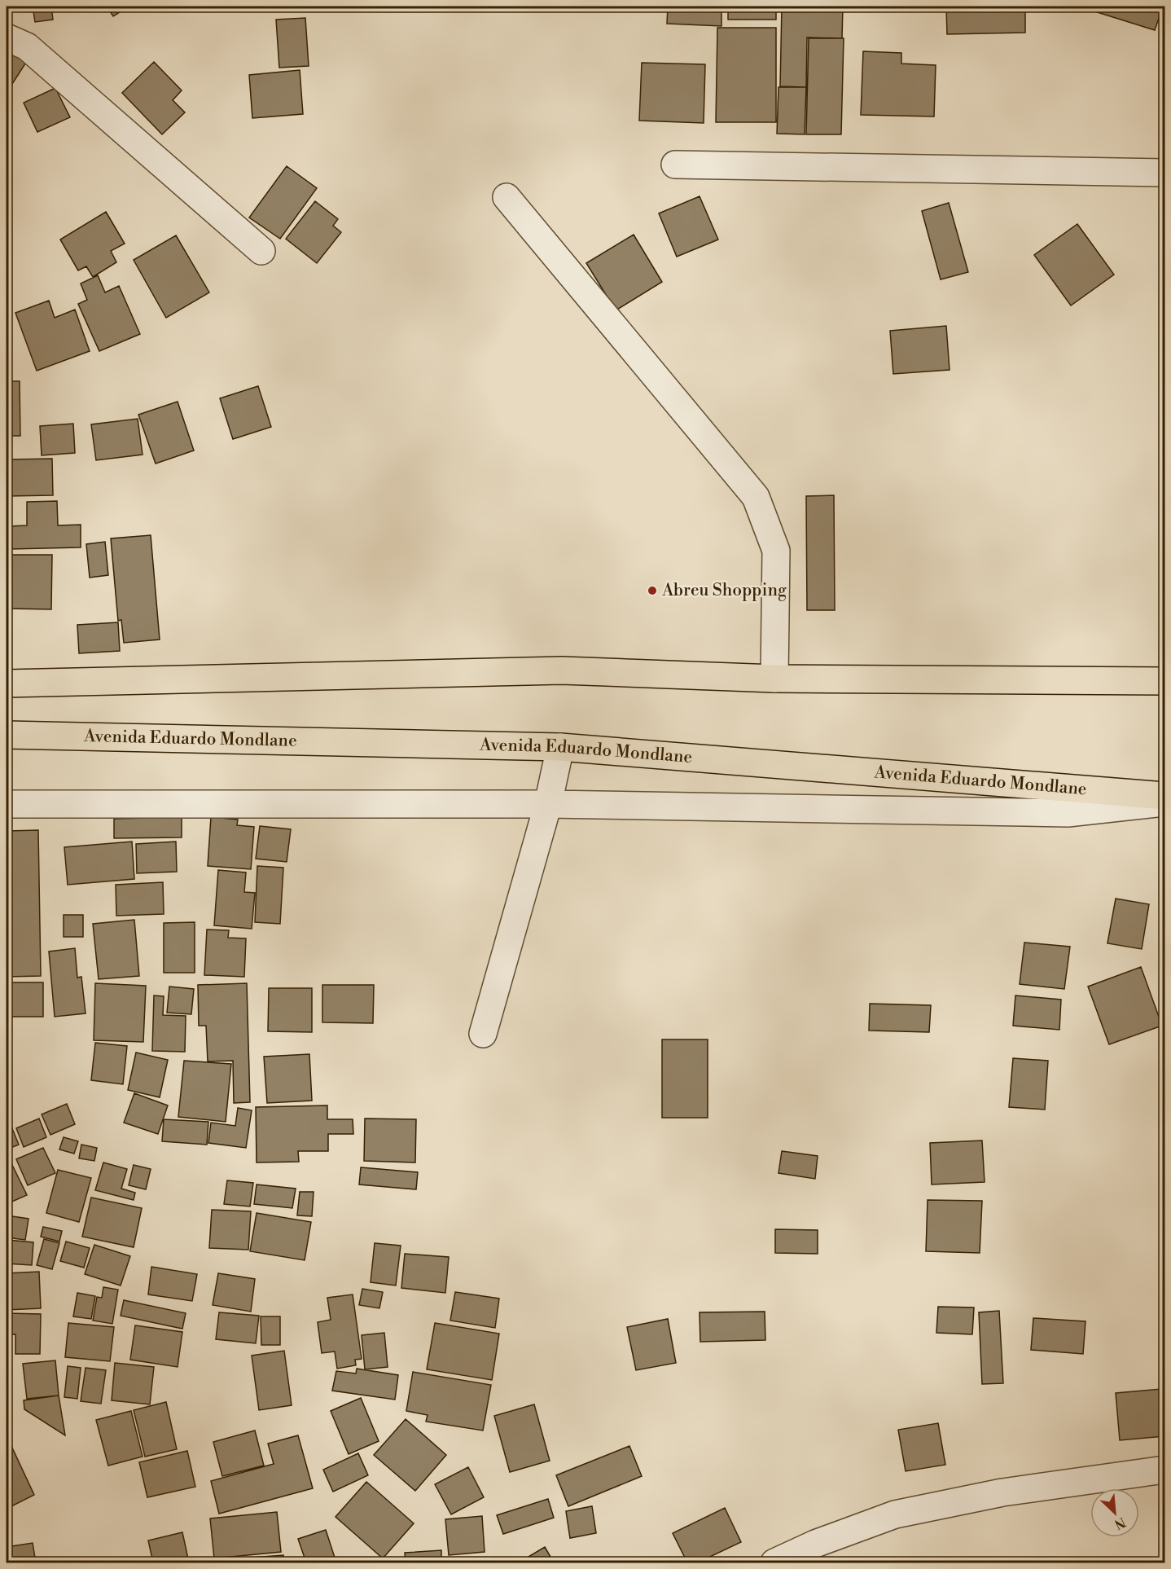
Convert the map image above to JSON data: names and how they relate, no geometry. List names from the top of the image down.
{
  "streets": {
    "main road": ["Avenida Eduardo Mondlane"]
  },
  "places": ["Abreu Shopping"],
  "north": "bottom right"
}
